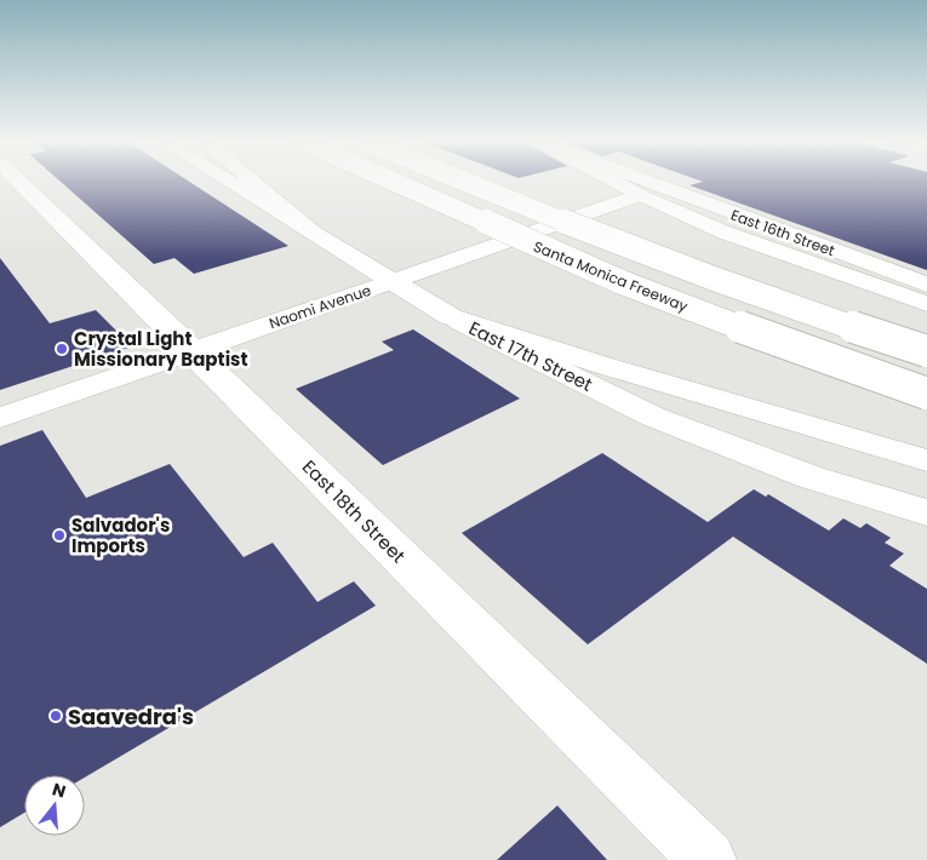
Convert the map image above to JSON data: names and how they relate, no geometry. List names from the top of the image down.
{
  "streets": {
    "main road": [
      "East 16th Street",
      "Santa Monica Freeway",
      "Naomi Avenue",
      "East 17th Street",
      "East 18th Street"
    ]
  },
  "crossings": [
    ["Naomi Avenue", "East 17th Street"],
    ["Naomi Avenue", "East 18th Street"]
  ],
  "places": ["Crystal Light Missionary Baptist", "Salvador's Imports", "Saavedra's"],
  "north": "top"
}
